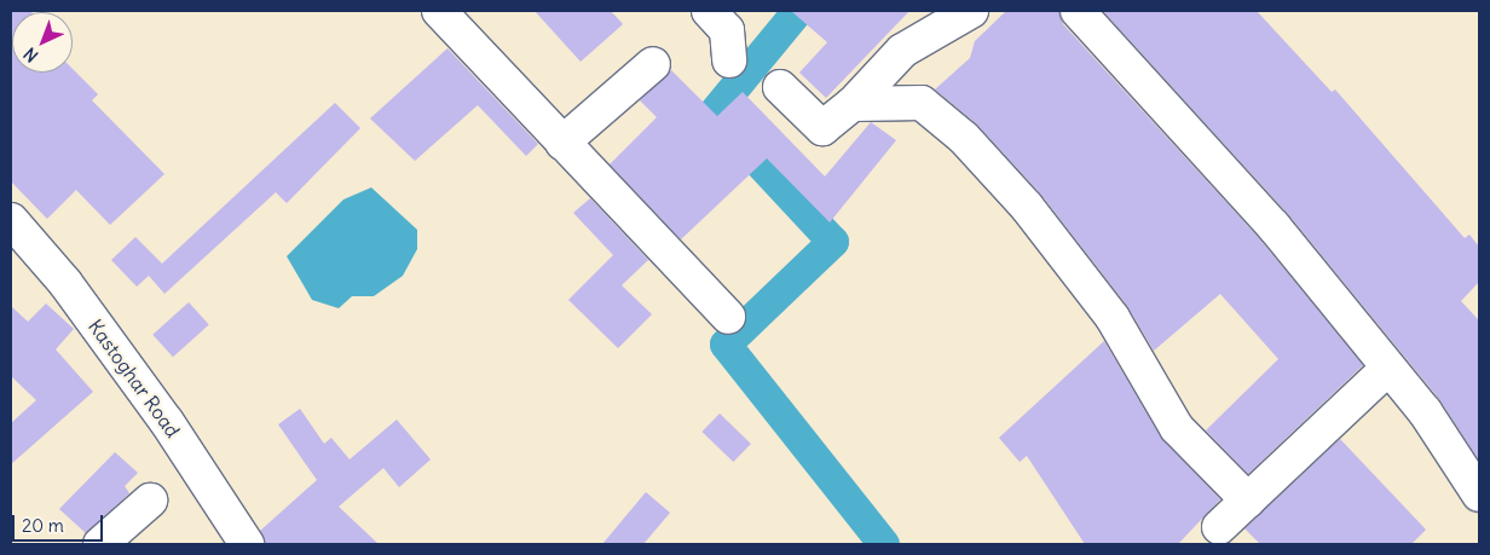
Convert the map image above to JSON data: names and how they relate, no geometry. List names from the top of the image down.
{
  "streets": {
    "street": ["Kastoghar Road"]
  },
  "scale_bar": "20 m",
  "north": "bottom left"
}
